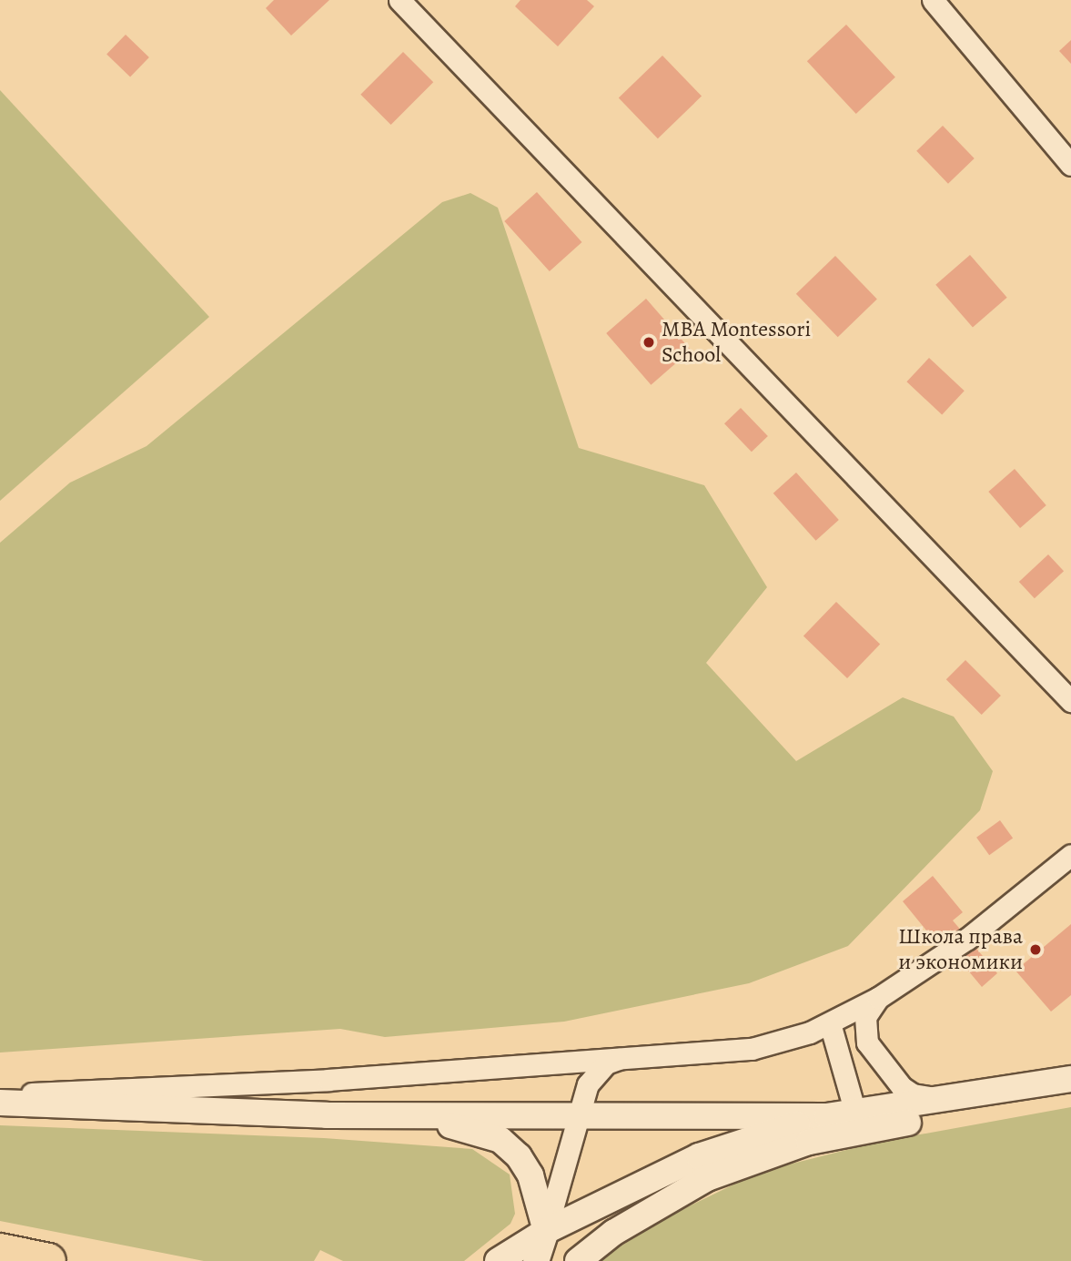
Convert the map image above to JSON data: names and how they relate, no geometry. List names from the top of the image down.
{
  "places": ["MBA Montessori School", "Школа права и экономики"]
}
